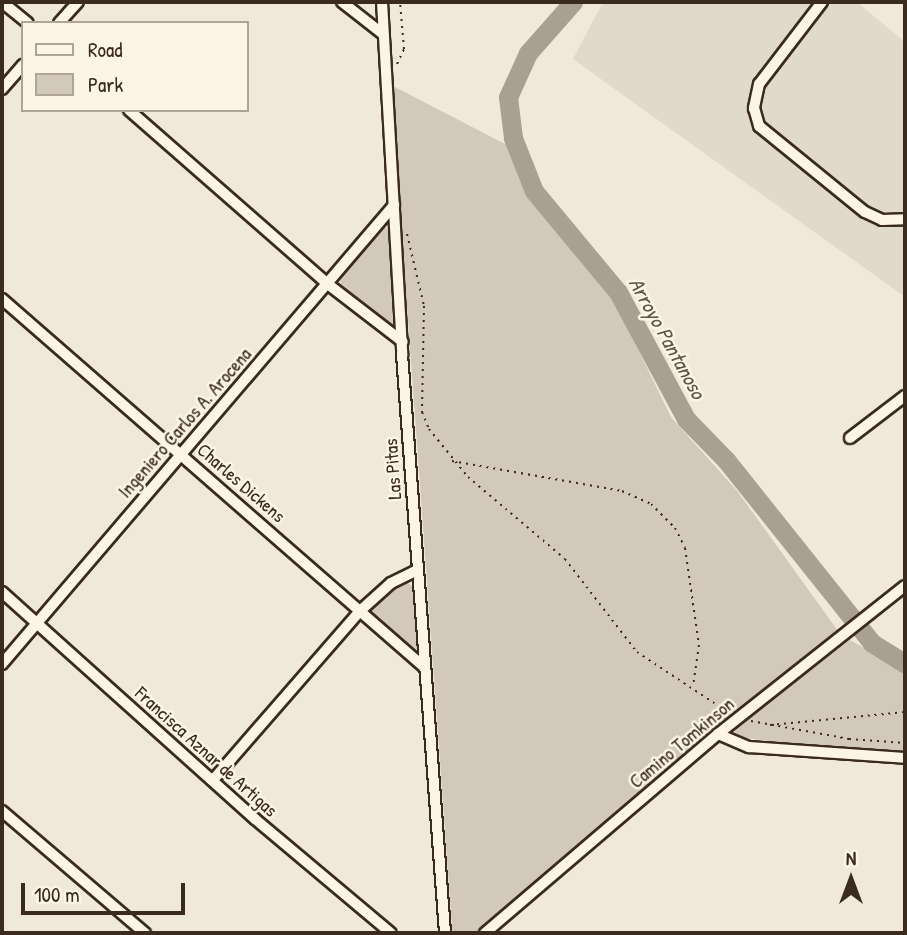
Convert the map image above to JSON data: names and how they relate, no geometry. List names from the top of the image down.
{
  "streets": {
    "street": [
      "Ingeniero Carlos A. Arocena",
      "Las Pitas",
      "Charles Dickens",
      "Camino Tomkinson",
      "Francisca Aznar de Artigas"
    ]
  },
  "crossings": [
    ["Ingeniero Carlos A. Arocena", "Las Pitas"],
    ["Ingeniero Carlos A. Arocena", "Charles Dickens"],
    ["Ingeniero Carlos A. Arocena", "Francisca Aznar de Artigas"],
    ["Las Pitas", "Charles Dickens"]
  ],
  "water": ["Arroyo Pantanoso"],
  "legend": ["Road", "Park"],
  "scale_bar": "100 m",
  "north": "top"
}
